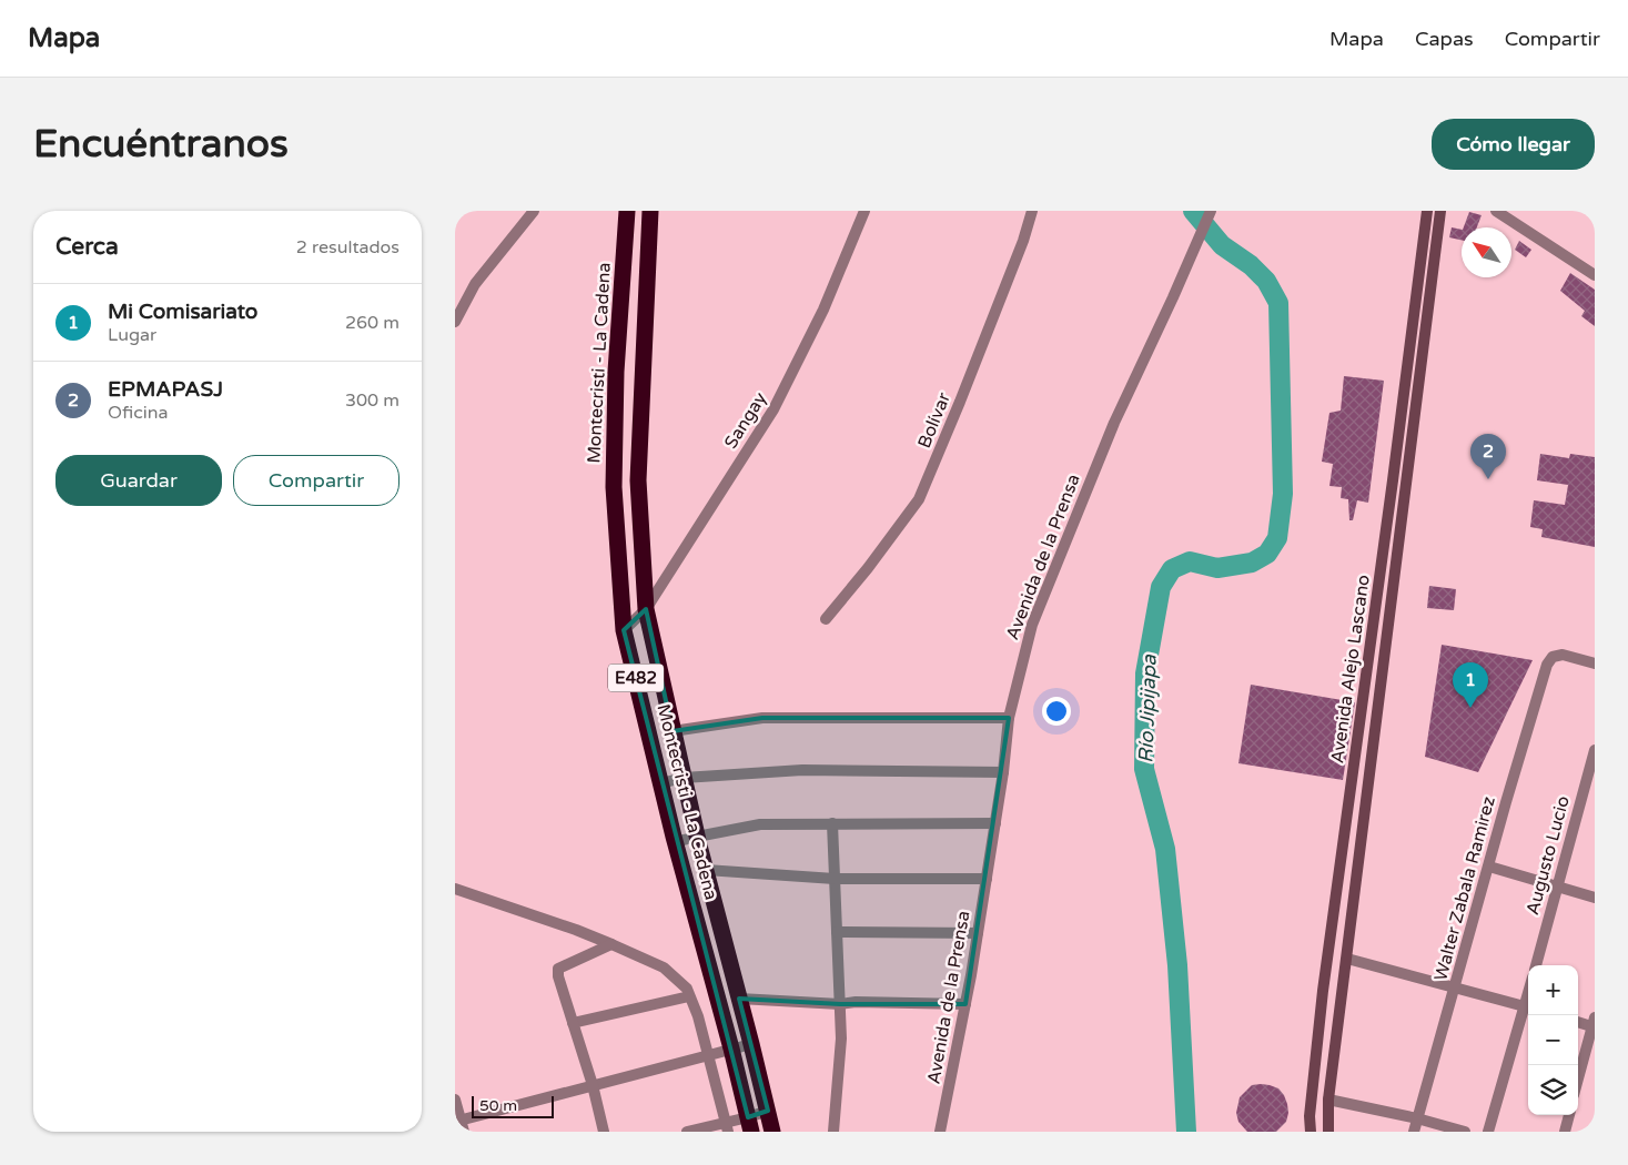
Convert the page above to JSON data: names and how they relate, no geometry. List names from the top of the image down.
{
  "streets": {
    "highway": ["Montecristi - La Cadena", "E482"],
    "main road": ["Avenida Alejo Lascano"],
    "street": [
      "Sangay",
      "Bolívar",
      "Avenida de la Prensa",
      "Augusto Lucio",
      "Walter Zabala Ramirez"
    ]
  },
  "crossings": [
    ["Montecristi - La Cadena", "Sangay"]
  ],
  "water": ["Río Jipijapa"],
  "scale_bar": "50 m",
  "north": "top left",
  "page": {
    "header": "Mapa",
    "nav": ["Mapa", "Capas", "Compartir"],
    "buttons": [
      "Cómo llegar",
      ["Guardar", "Compartir"]
    ],
    "title": "Encuéntranos",
    "heading": ["Cerca", "2 resultados"],
    "list": [
      {
        "mark": "1",
        "name": "Mi Comisariato",
        "note": "Lugar",
        "value": "260 m"
      },
      {
        "mark": "2",
        "name": "EPMAPASJ",
        "note": "Oficina",
        "value": "300 m"
      }
    ],
    "pins": ["2", "1"],
    "map_buttons": ["+", "−"],
    "scale": "50 m"
  }
}
